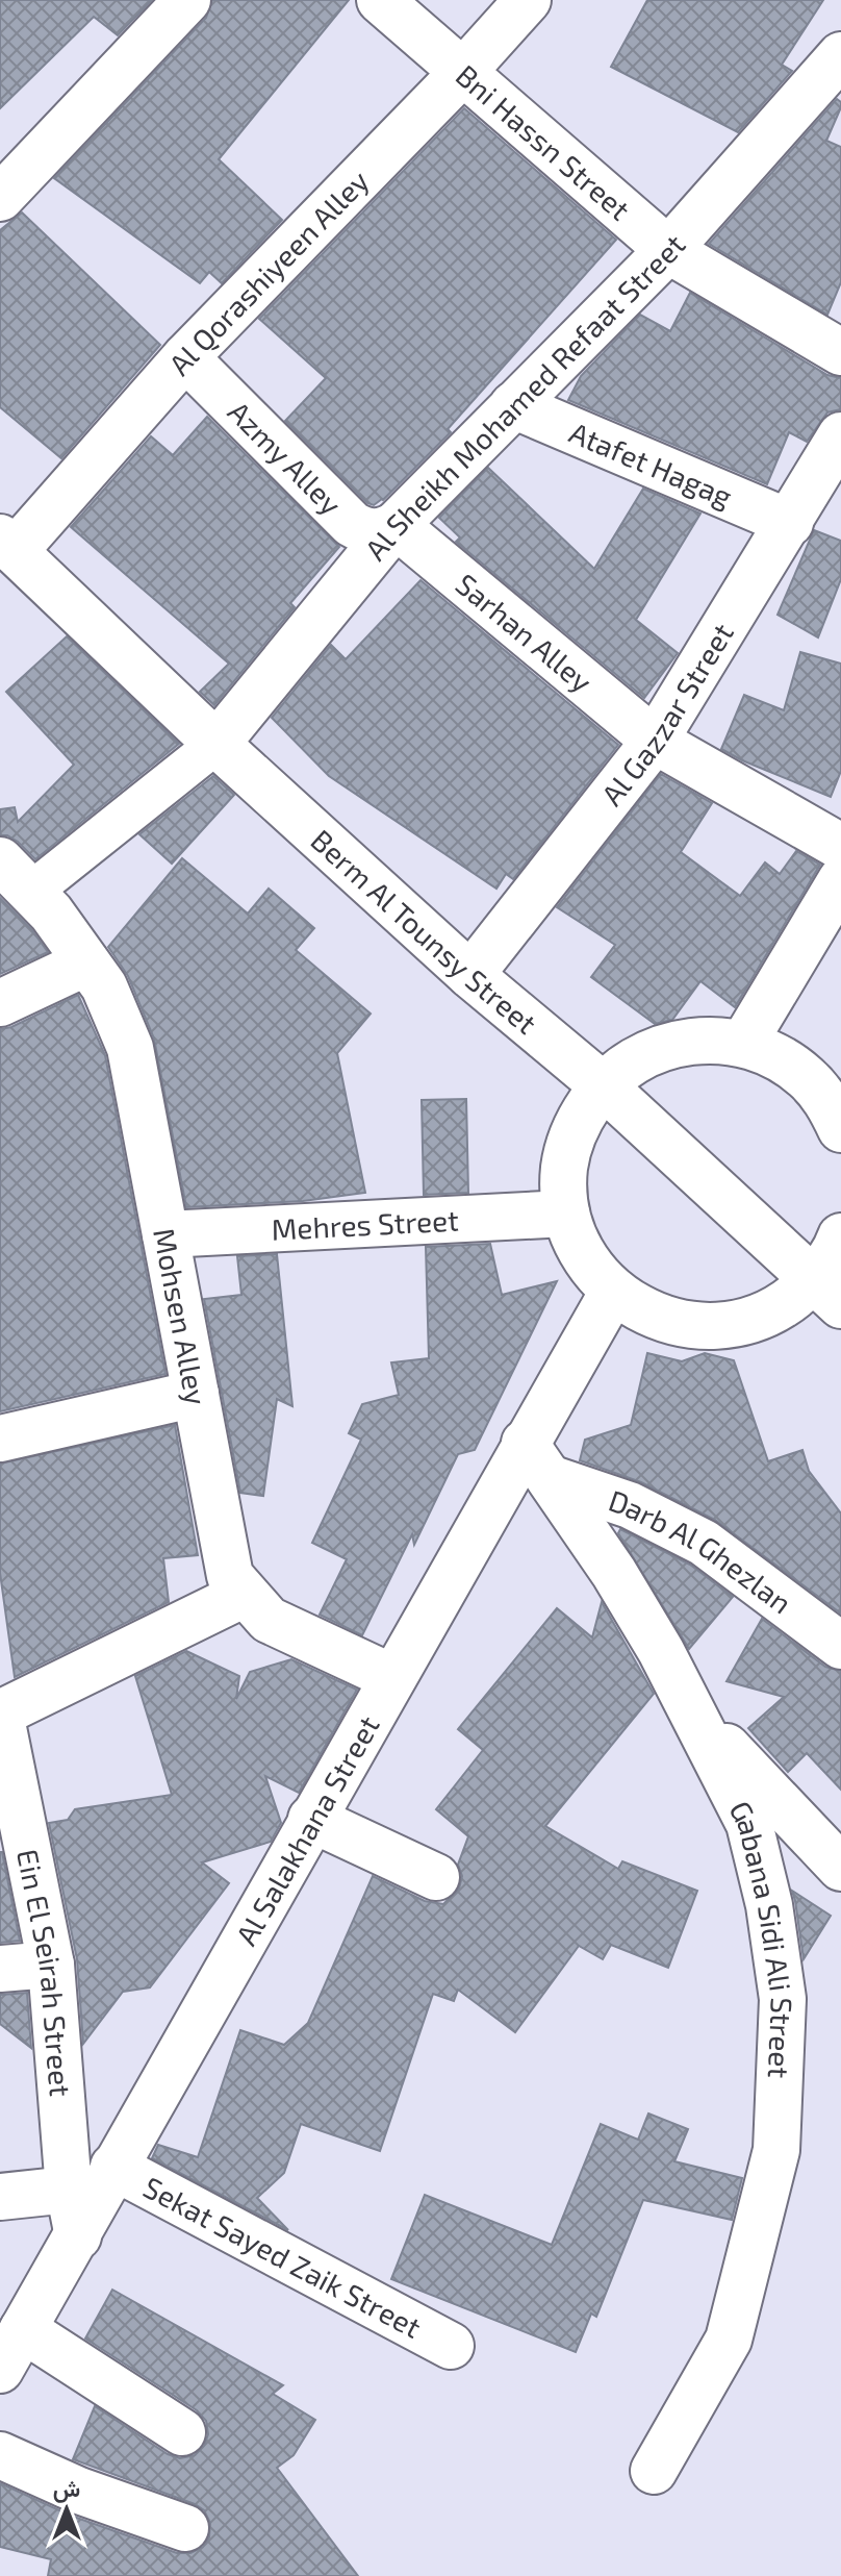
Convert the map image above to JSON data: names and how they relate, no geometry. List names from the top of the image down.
{
  "streets": {
    "street": [
      "Bni Hassn Street",
      "Al Qorashiyeen Alley",
      "Al Sheikh Mohamed Refaat Street",
      "Azmy Alley",
      "Atafet Hagag",
      "Sarhan Alley",
      "Al Gazzar Street",
      "Berm Al Tounsy Street",
      "Mehres Street",
      "Mohsen Alley",
      "Darb Al Ghezlan",
      "Al Salakhana Street",
      "Gabana Sidi Ali Street",
      "Ein El Seirah Street",
      "Sekat Sayed Zaik Street"
    ]
  },
  "crossings": [
    ["Bni Hassn Street", "Al Qorashiyeen Alley"],
    ["Bni Hassn Street", "Al Sheikh Mohamed Refaat Street"],
    ["Al Qorashiyeen Alley", "Azmy Alley"],
    ["Al Qorashiyeen Alley", "Berm Al Tounsy Street"],
    ["Al Sheikh Mohamed Refaat Street", "Azmy Alley"],
    ["Al Sheikh Mohamed Refaat Street", "Atafet Hagag"],
    ["Al Sheikh Mohamed Refaat Street", "Sarhan Alley"],
    ["Al Sheikh Mohamed Refaat Street", "Berm Al Tounsy Street"],
    ["Azmy Alley", "Sarhan Alley"],
    ["Atafet Hagag", "Al Gazzar Street"],
    ["Sarhan Alley", "Al Gazzar Street"],
    ["Al Gazzar Street", "Berm Al Tounsy Street"],
    ["Mehres Street", "Mohsen Alley"],
    ["Mohsen Alley", "Al Salakhana Street"],
    ["Darb Al Ghezlan", "Al Salakhana Street"],
    ["Darb Al Ghezlan", "Gabana Sidi Ali Street"],
    ["Al Salakhana Street", "Gabana Sidi Ali Street"],
    ["Al Salakhana Street", "Ein El Seirah Street"],
    ["Al Salakhana Street", "Sekat Sayed Zaik Street"]
  ],
  "north": "top"
}
